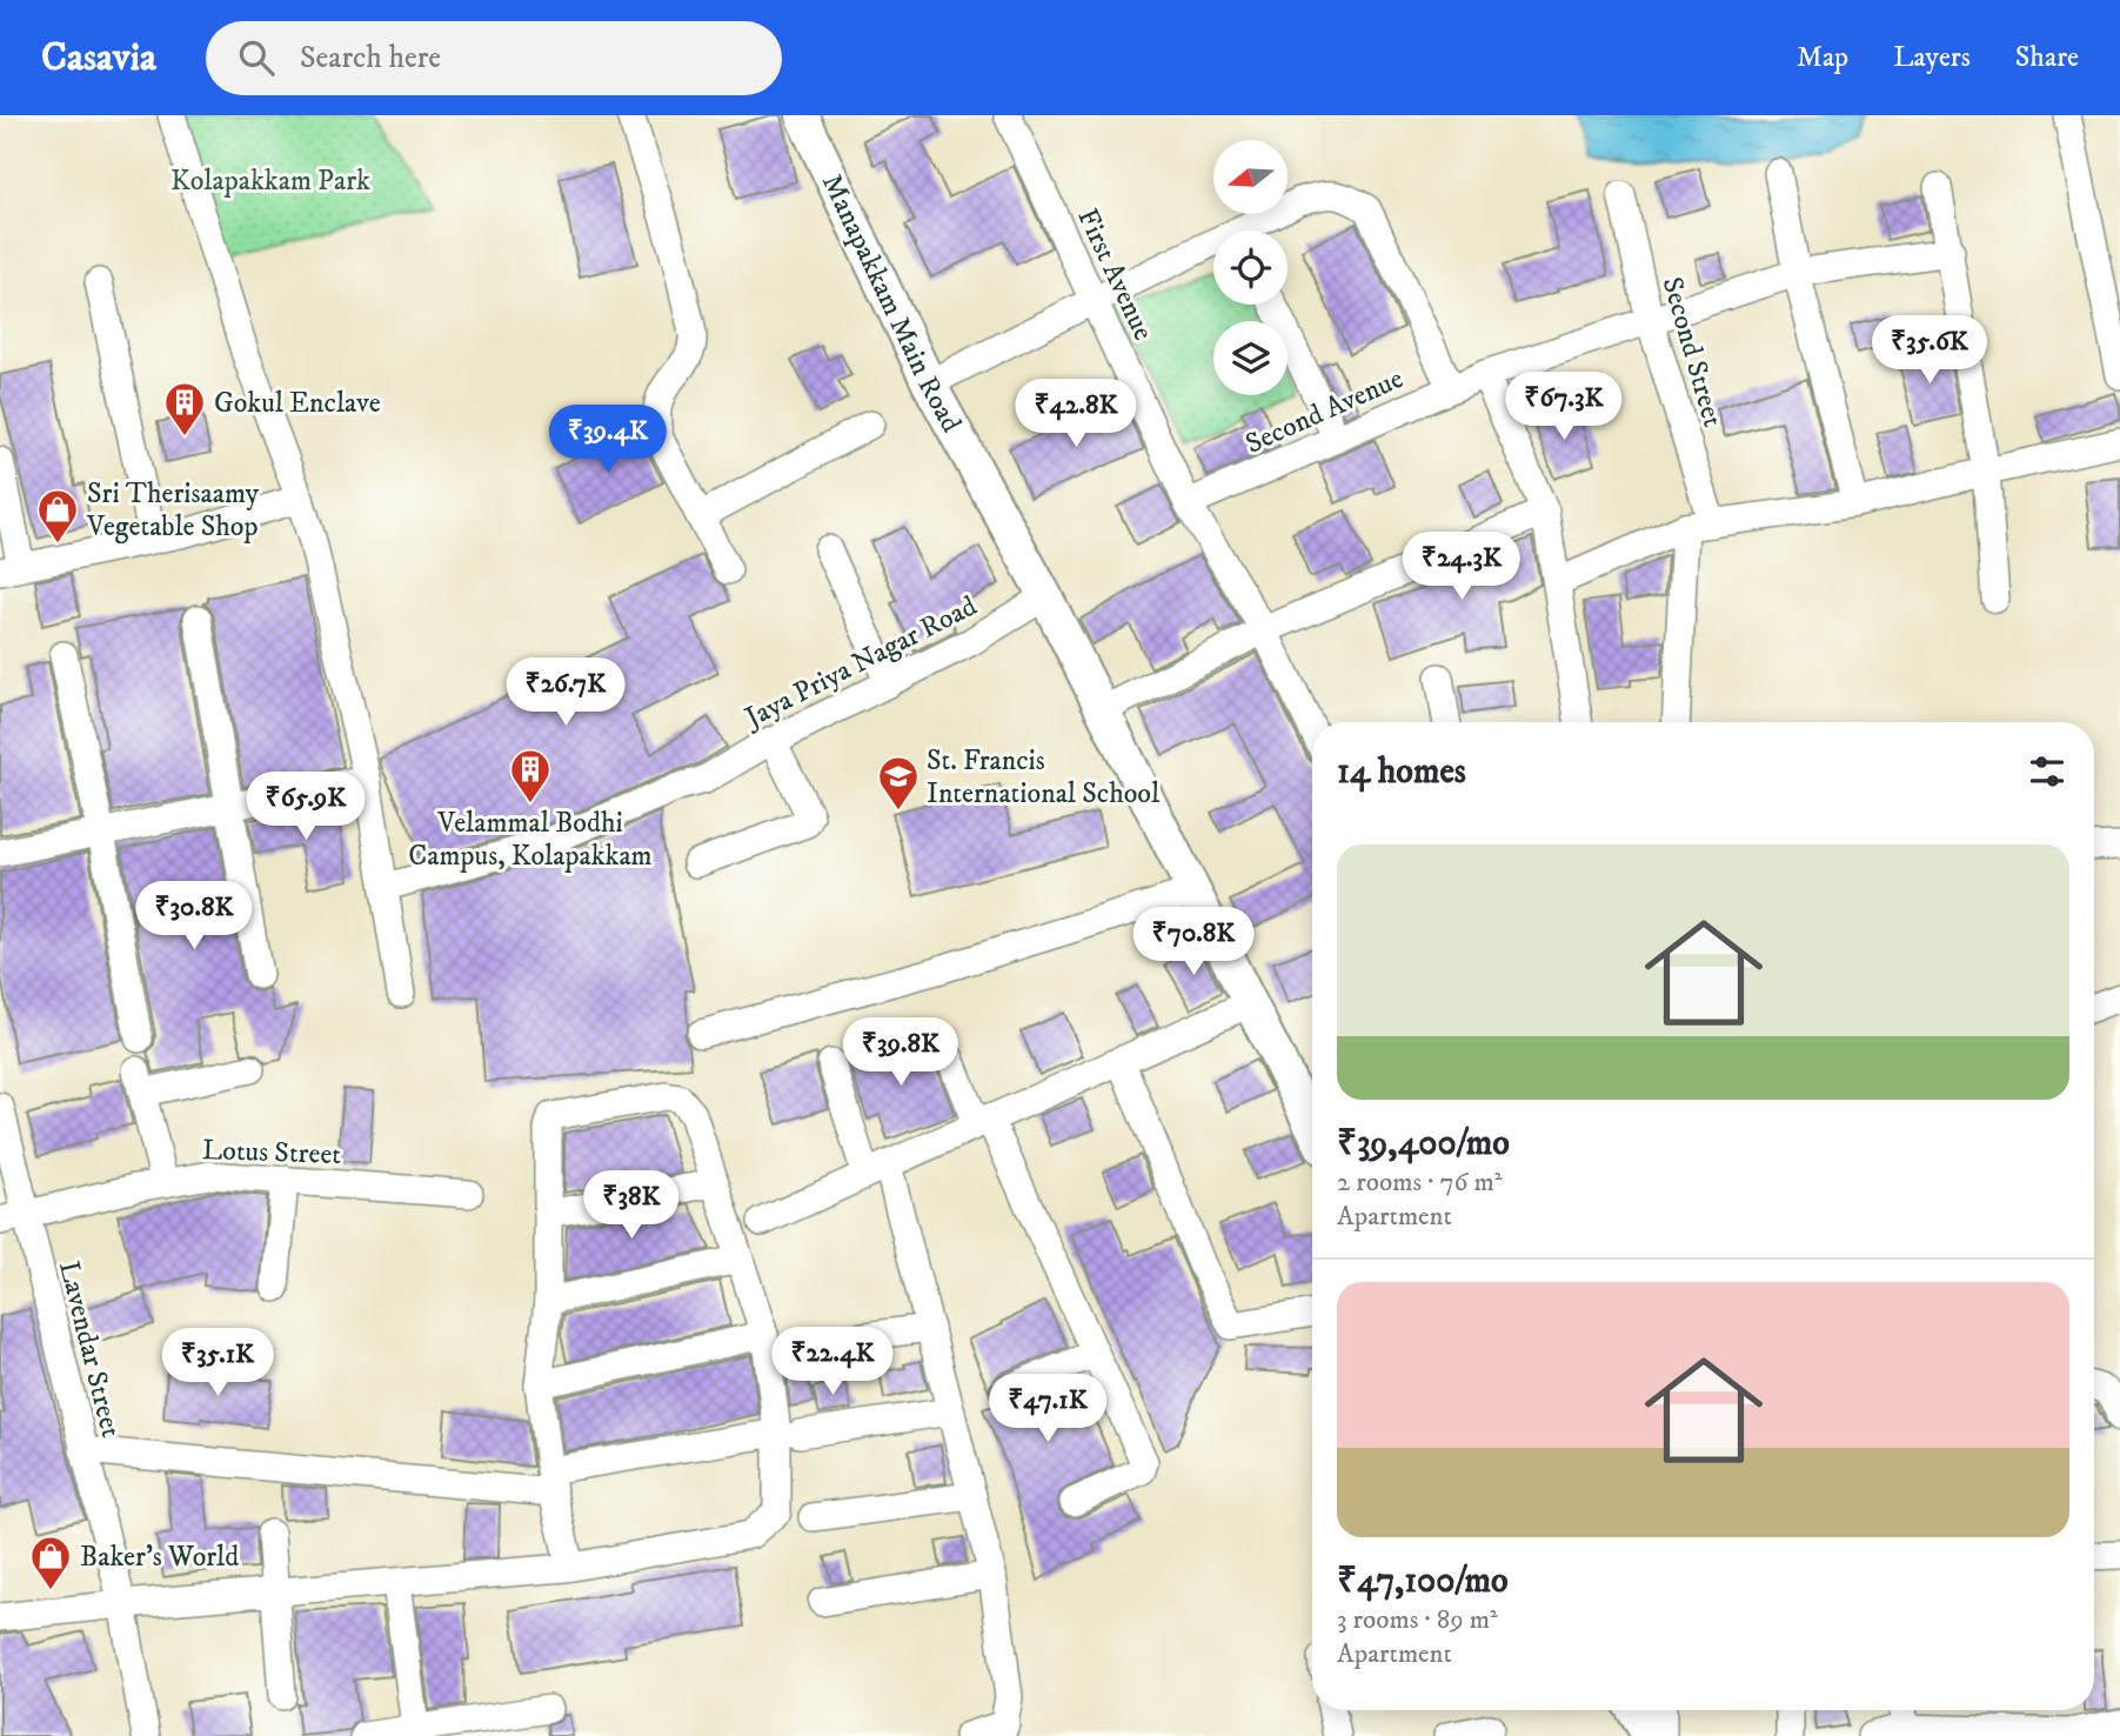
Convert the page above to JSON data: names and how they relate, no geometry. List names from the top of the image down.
{
  "streets": {
    "main road": ["Manapakkam Main Road"],
    "street": [
      "First Avenue",
      "Second Street",
      "Second Avenue",
      "Jaya Priya Nagar Road",
      "Lotus Street",
      "Lavendar Street"
    ]
  },
  "crossings": [
    ["First Avenue", "Second Avenue"],
    ["Manapakkam Main Road", "Jaya Priya Nagar Road"],
    ["Second Street", "Second Avenue"],
    ["Lotus Street", "Lavendar Street"]
  ],
  "parks": ["Kolapakkam Park"],
  "places": {
    "building": ["Gokul Enclave", "Velammal Bodhi Campus, Kolapakkam"],
    "shop": ["Sri Therisaamy Vegetable Shop", "Baker's World"],
    "school or university": ["St. Francis International School"]
  },
  "north": "left",
  "page": {
    "header": "Casavia",
    "search": "Search here",
    "nav": ["Map", "Layers", "Share"],
    "price": [
      "₹35.6K",
      "₹67.3K",
      "₹42.8K",
      "₹39.4K",
      "₹24.3K",
      "₹26.7K",
      "₹65.9K",
      "₹30.8K",
      "₹70.8K",
      "₹39.8K",
      "₹38K",
      "₹22.4K",
      "₹35.1K",
      "₹47.1K"
    ],
    "heading": "14 homes",
    "list": [
      {
        "name": "₹39,400/mo",
        "note": "2 rooms · 76 m² · Apartment"
      },
      {
        "name": "₹47,100/mo",
        "note": "3 rooms · 89 m² · Apartment"
      }
    ]
  }
}
